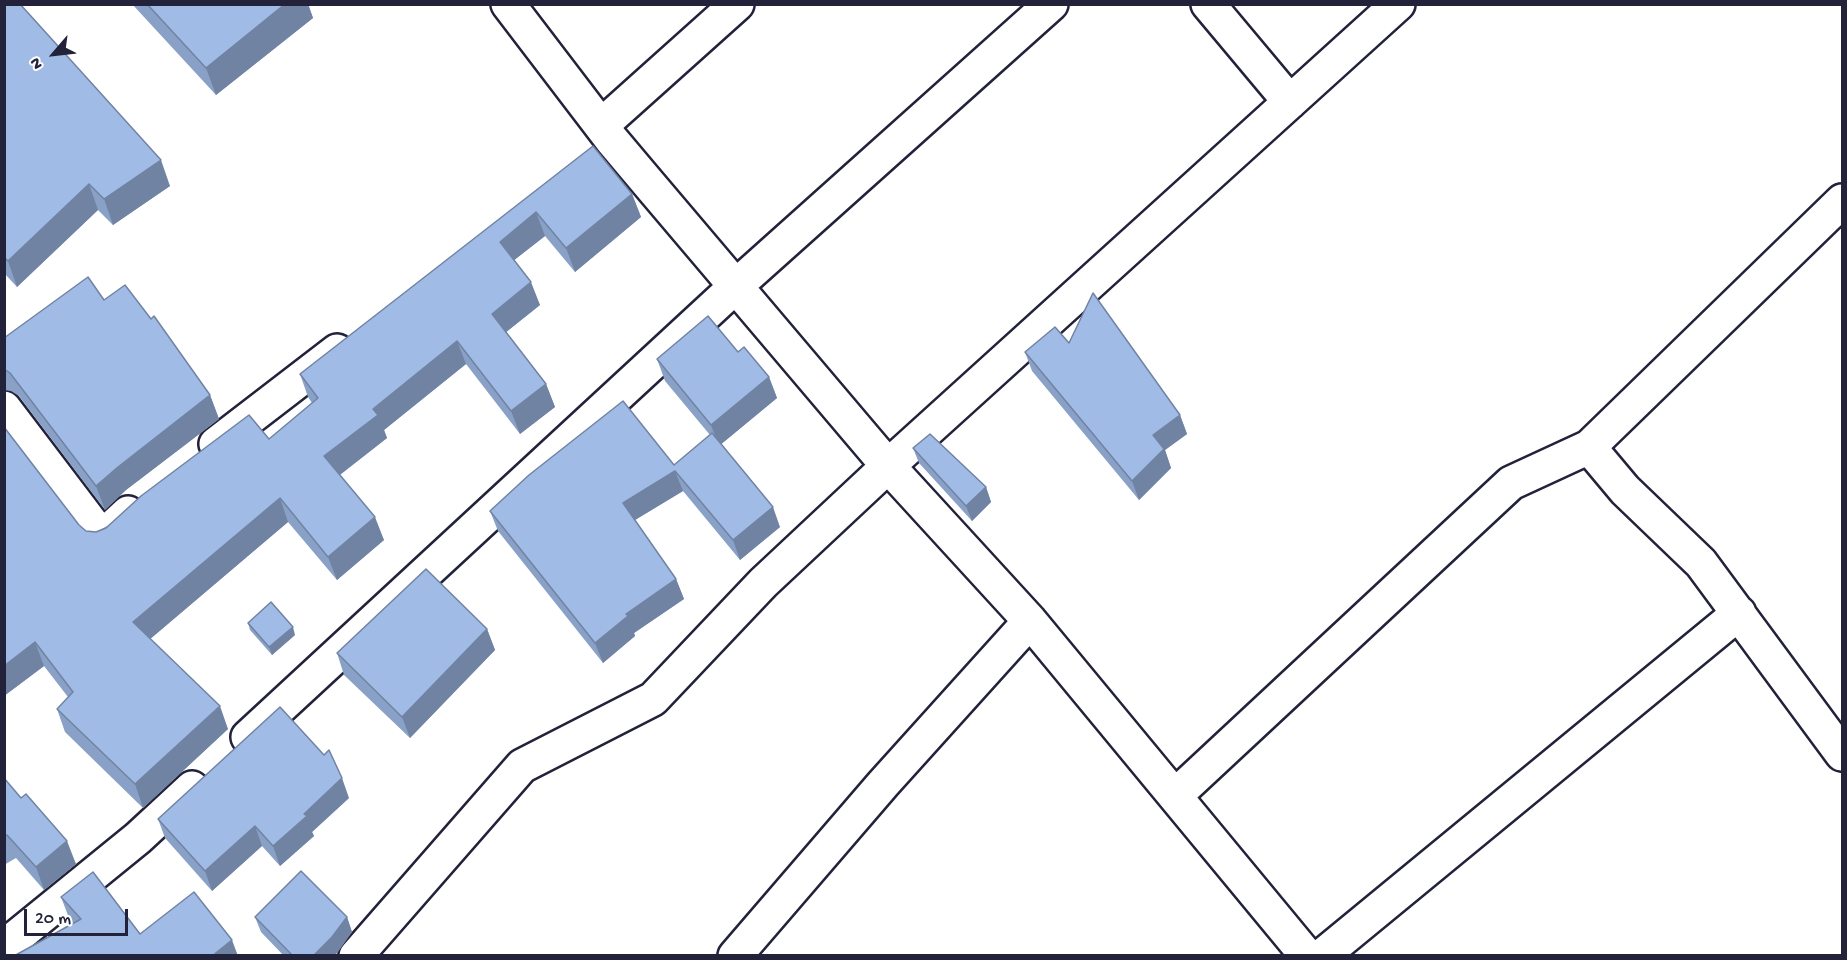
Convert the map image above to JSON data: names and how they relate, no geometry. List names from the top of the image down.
{
  "scale_bar": "20 m",
  "north": "bottom left"
}
